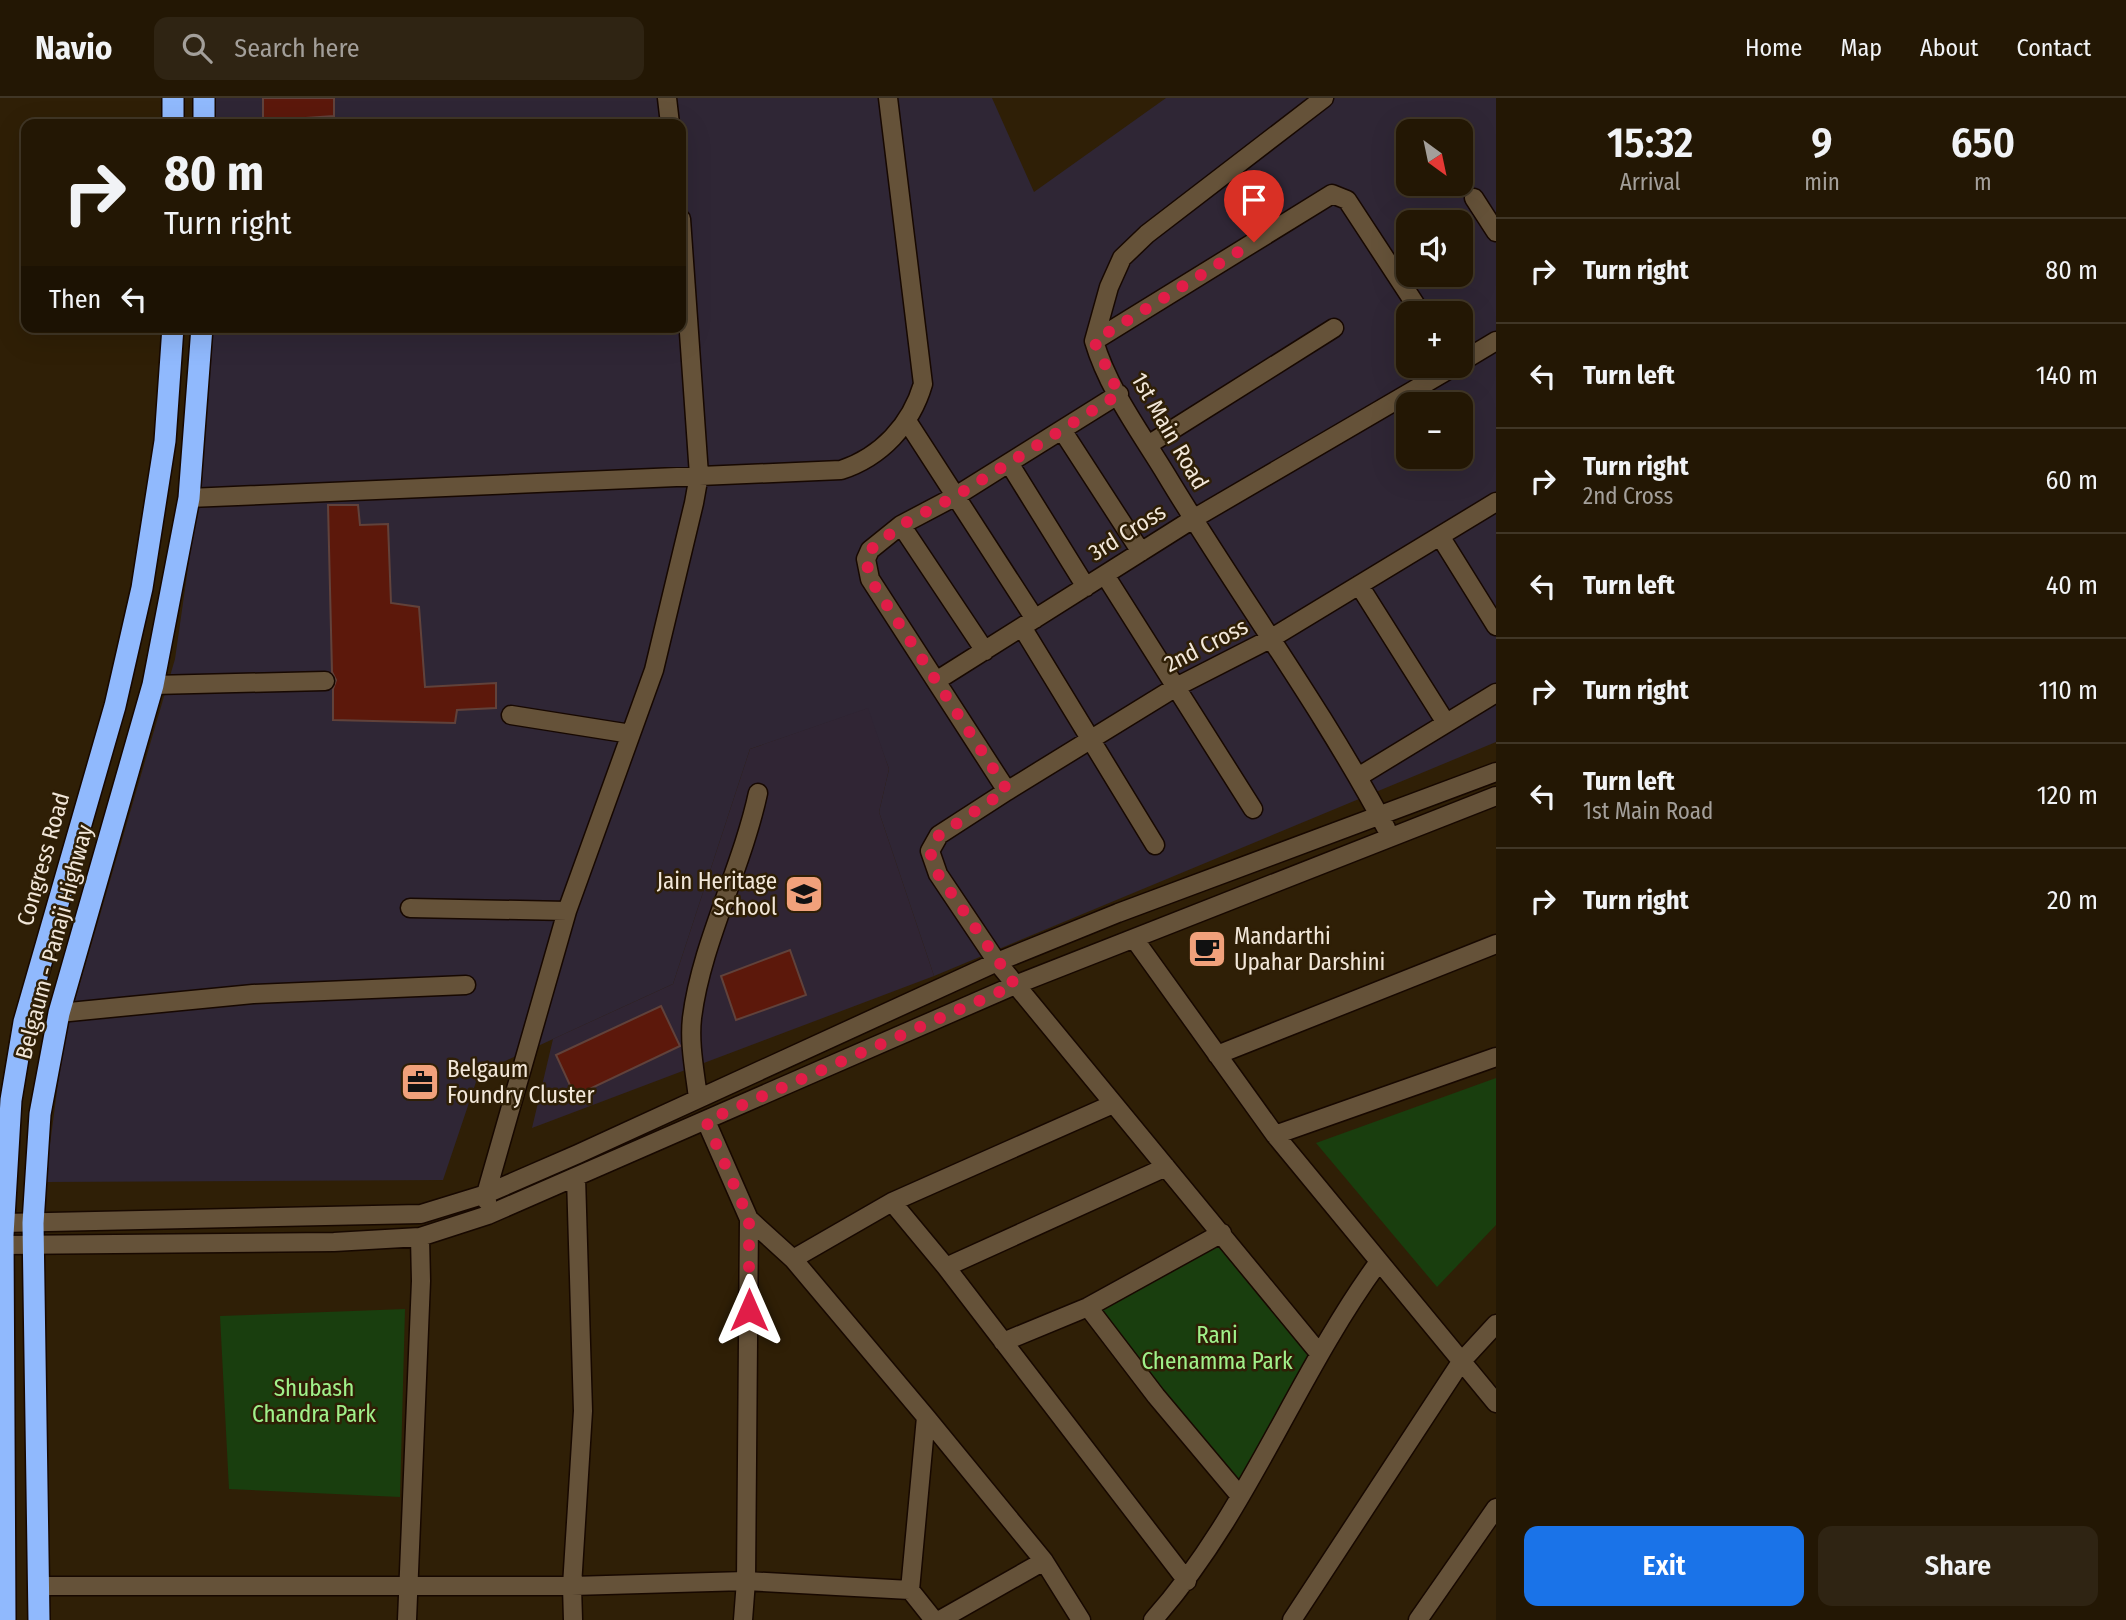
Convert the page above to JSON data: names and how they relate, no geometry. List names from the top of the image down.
{
  "streets": {
    "highway": ["Congress Road", "Belgaum - Panaji Highway"],
    "street": ["1st Main Road", "3rd Cross", "2nd Cross"]
  },
  "crossings": [
    ["1st Main Road", "3rd Cross"],
    ["1st Main Road", "2nd Cross"]
  ],
  "parks": ["Rani Chenamma Park", "Shubash Chandra Park"],
  "places": {
    "school or university": ["Jain Heritage School"],
    "cafe": ["Mandarthi Upahar Darshini"],
    "office": ["Belgaum Foundry Cluster"]
  },
  "north": "bottom right",
  "page": {
    "header": "Navio",
    "search": "Search here",
    "nav": [
      "Home",
      "Map",
      "About",
      "Contact"
    ],
    "eta": [
      "15:32",
      "Arrival",
      "9",
      "min",
      "650",
      "m"
    ],
    "map_buttons": ["+", "−"],
    "turn": ["80 m", "Turn right"],
    "list": [
      {
        "name": "Turn right",
        "value": "80 m"
      },
      {
        "name": "Turn left",
        "value": "140 m"
      },
      {
        "name": "Turn right",
        "note": "2nd Cross",
        "value": "60 m"
      },
      {
        "name": "Turn left",
        "value": "40 m"
      },
      {
        "name": "Turn right",
        "value": "110 m"
      },
      {
        "name": "Turn left",
        "note": "1st Main Road",
        "value": "120 m"
      },
      {
        "name": "Turn right",
        "value": "20 m"
      }
    ],
    "then": "Then",
    "buttons": ["Exit", "Share"]
  }
}
